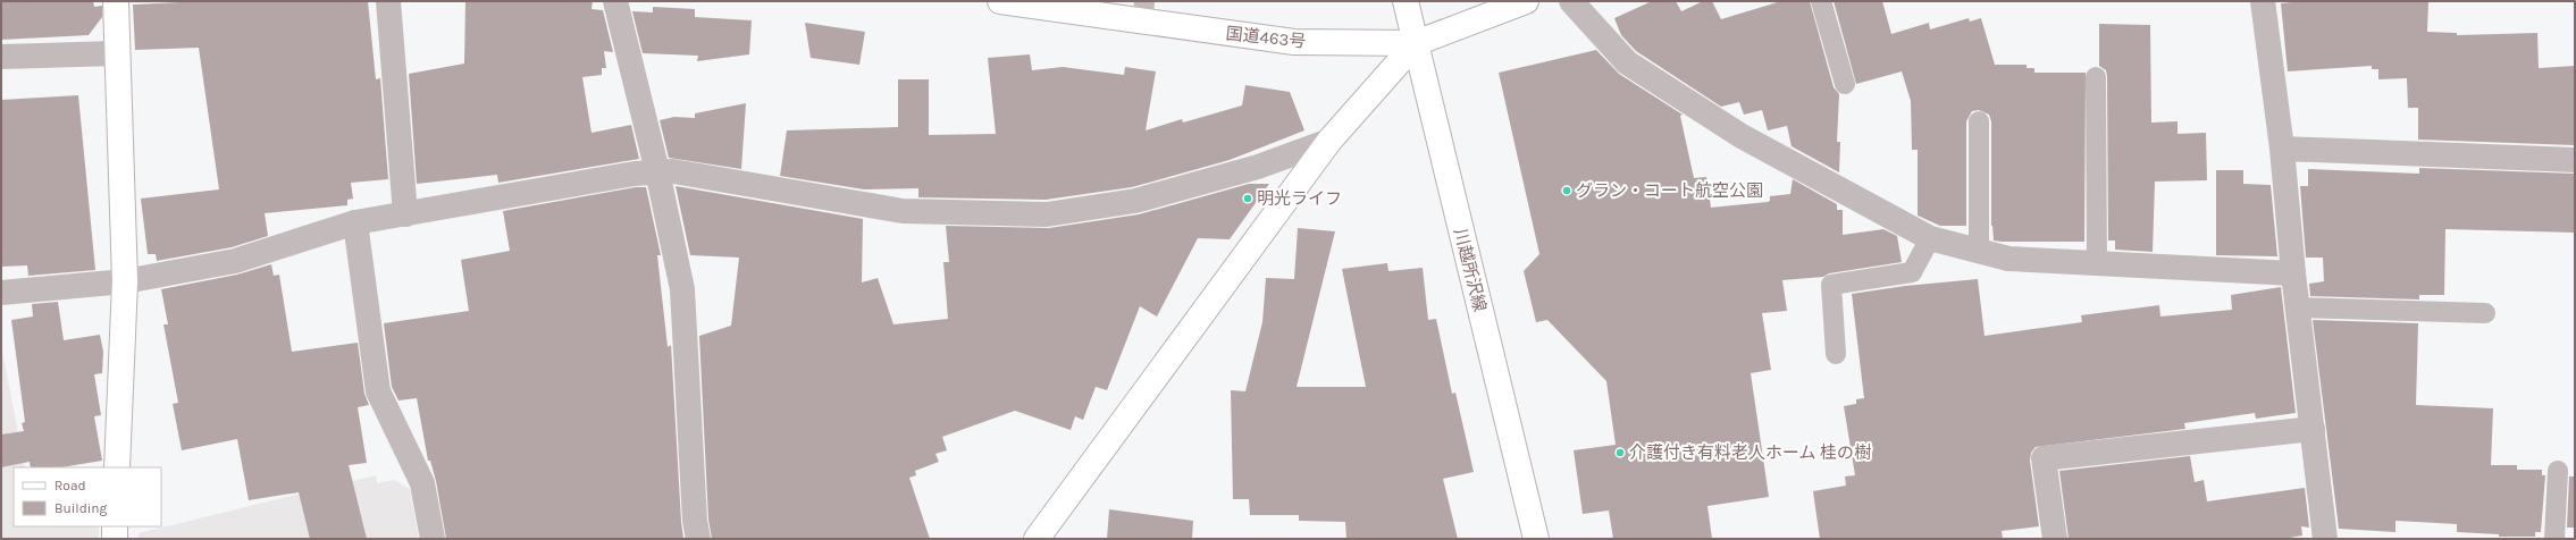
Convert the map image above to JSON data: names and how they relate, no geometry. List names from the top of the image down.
{
  "streets": {
    "main road": ["国道463号", "川越所沢線"]
  },
  "crossings": [
    ["国道463号", "川越所沢線"]
  ],
  "places": ["グラン・コート航空公園", "明光ライフ", "介護付き有料老人ホーム 桂の樹"],
  "legend": ["Road", "Building"]
}
